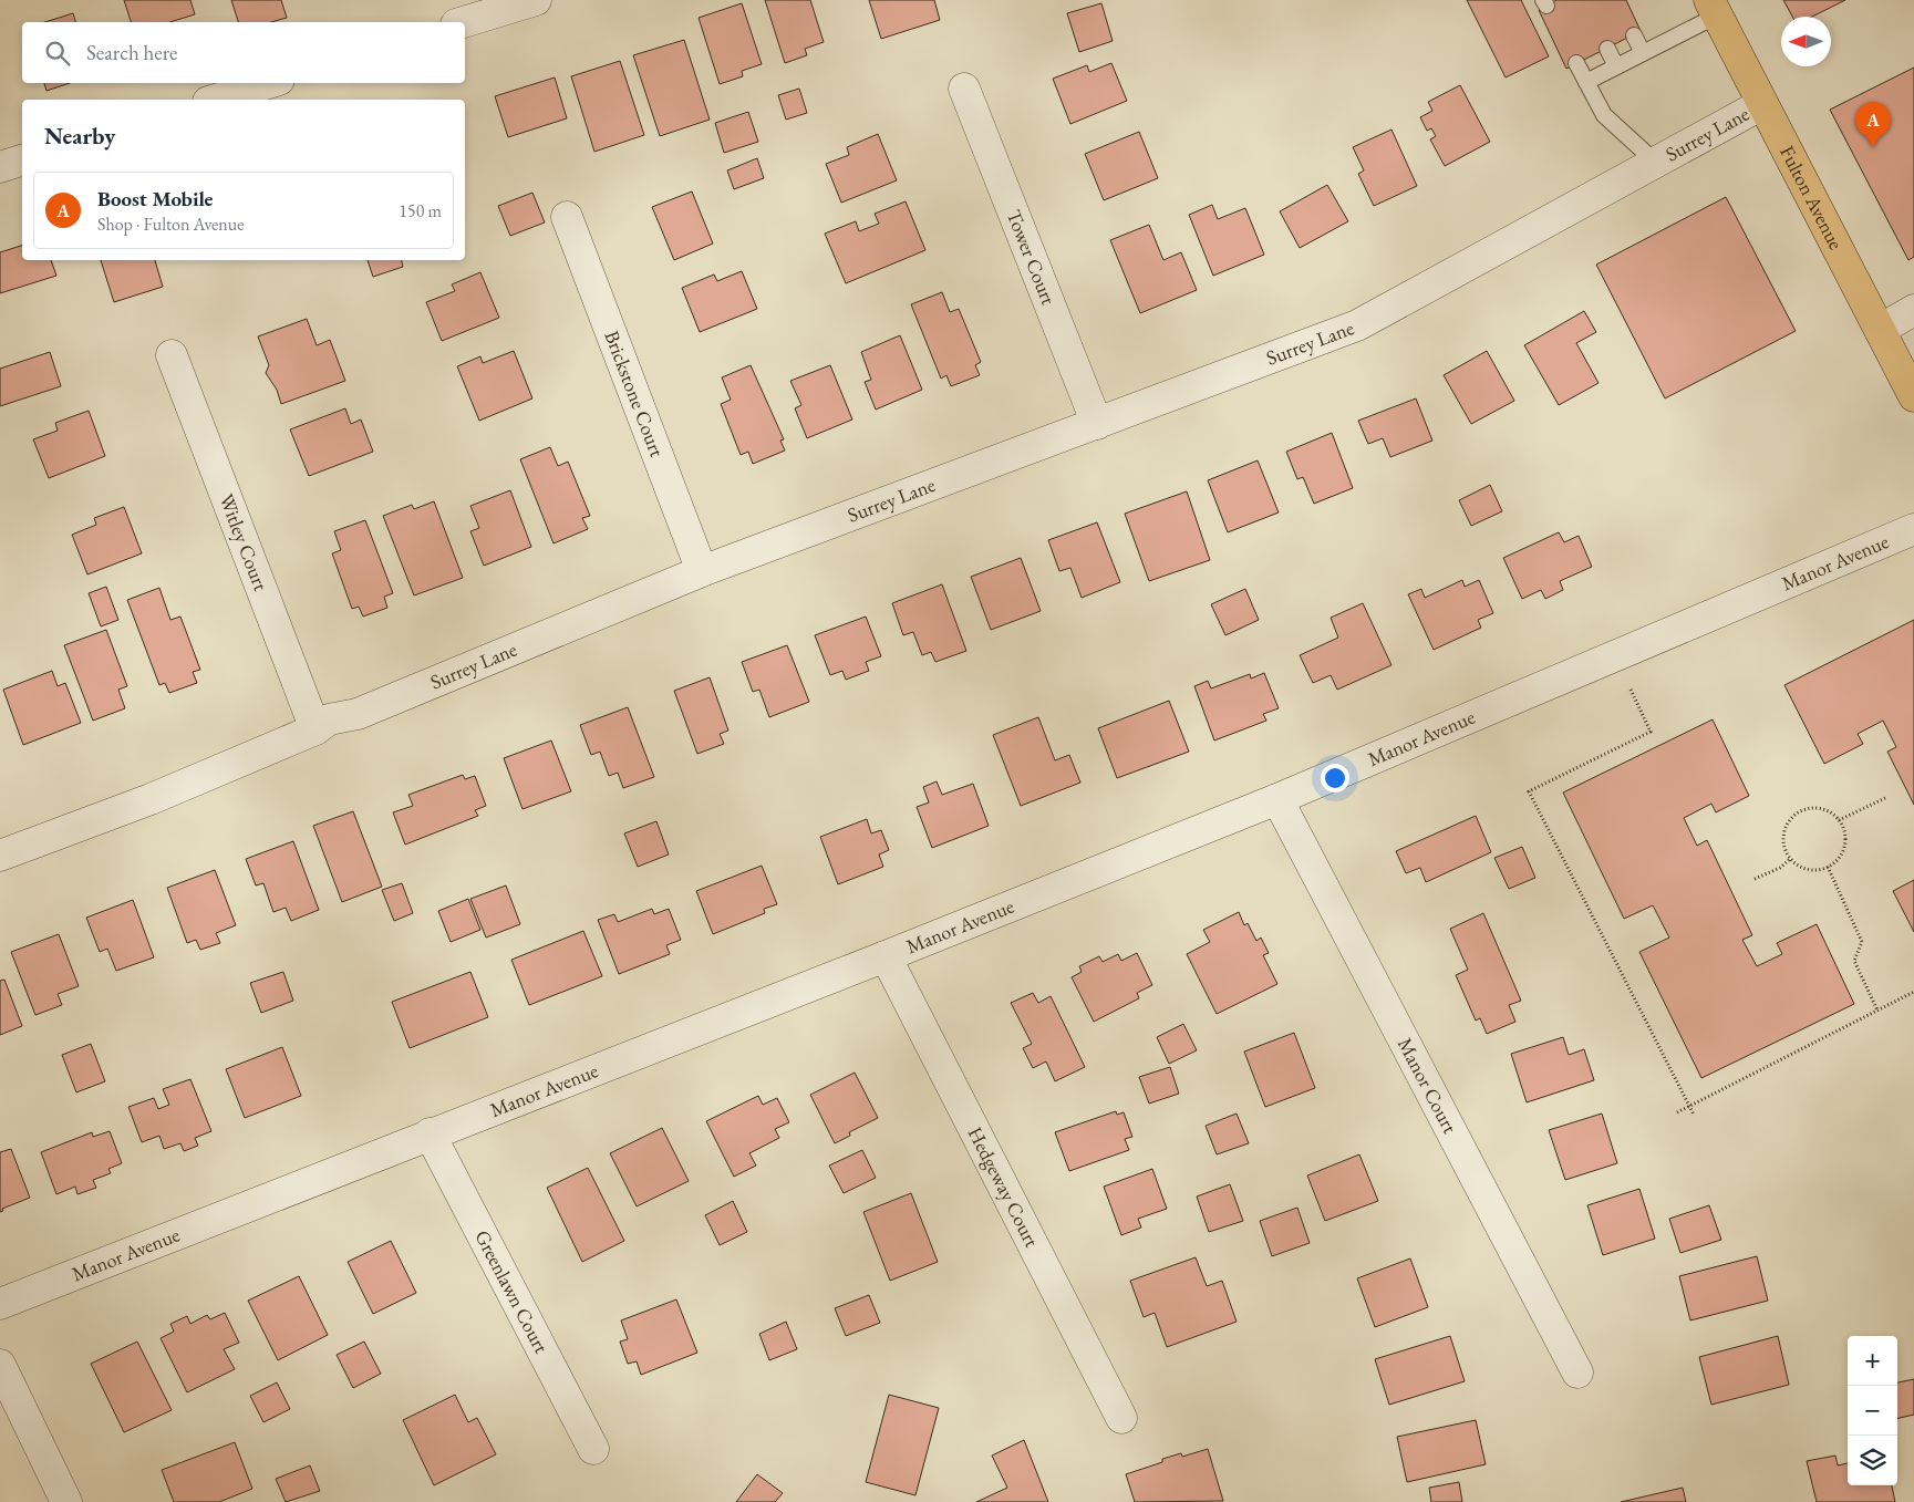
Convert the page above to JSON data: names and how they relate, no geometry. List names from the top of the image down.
{
  "streets": {
    "main road": ["Fulton Avenue"],
    "street": [
      "Surrey Lane",
      "Tower Court",
      "Brickstone Court",
      "Witley Court",
      "Manor Avenue",
      "Manor Court",
      "Hedgeway Court",
      "Greenlawn Court"
    ]
  },
  "crossings": [
    ["Surrey Lane", "Fulton Avenue"],
    ["Surrey Lane", "Tower Court"],
    ["Surrey Lane", "Brickstone Court"],
    ["Surrey Lane", "Witley Court"],
    ["Manor Avenue", "Manor Court"],
    ["Manor Avenue", "Hedgeway Court"],
    ["Manor Avenue", "Greenlawn Court"]
  ],
  "north": "left",
  "page": {
    "search": "Search here",
    "heading": "Nearby",
    "pins": "A",
    "list": [
      {
        "mark": "A",
        "name": "Boost Mobile",
        "note": "Shop · Fulton Avenue",
        "value": "150 m"
      }
    ],
    "map_buttons": ["+", "−"]
  }
}
